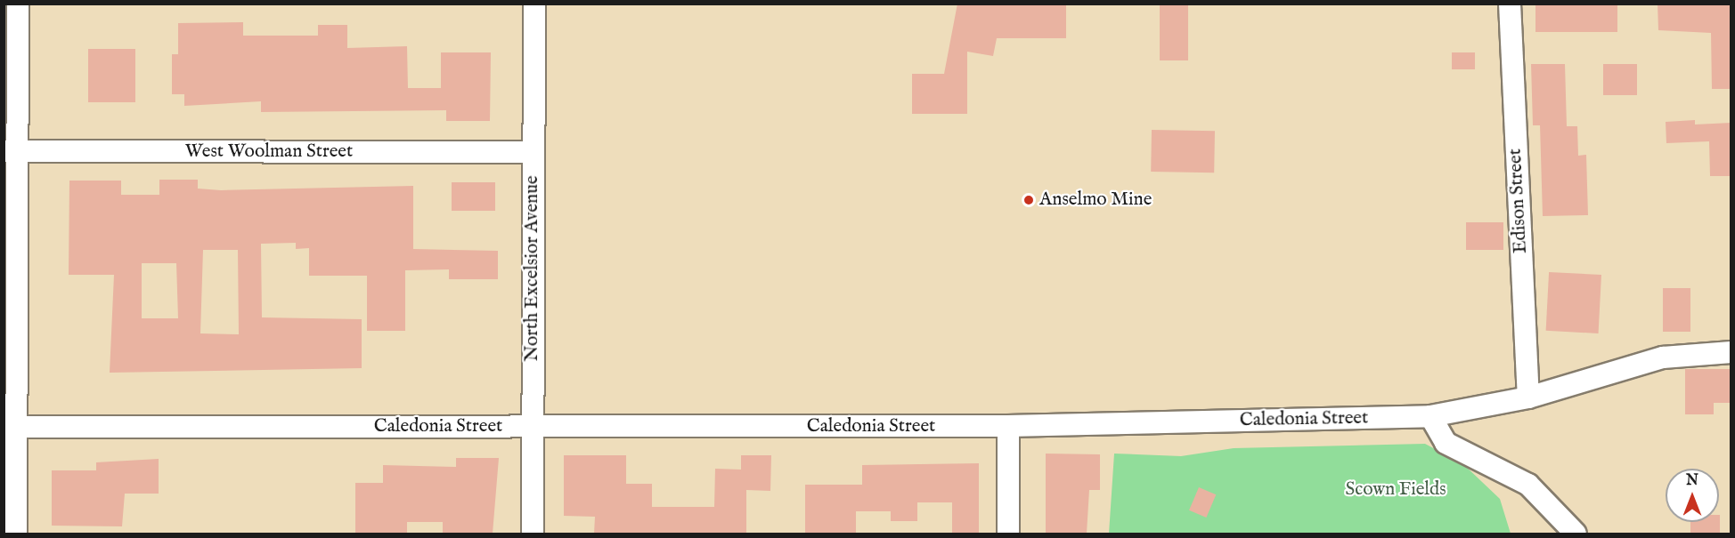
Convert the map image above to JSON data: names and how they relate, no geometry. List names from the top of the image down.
{
  "streets": {
    "street": [
      "West Woolman Street",
      "Edison Street",
      "North Excelsior Avenue",
      "Caledonia Street"
    ]
  },
  "crossings": [
    ["West Woolman Street", "North Excelsior Avenue"],
    ["Edison Street", "Caledonia Street"],
    ["North Excelsior Avenue", "Caledonia Street"]
  ],
  "parks": ["Scown Fields"],
  "places": ["Anselmo Mine"],
  "north": "top"
}
